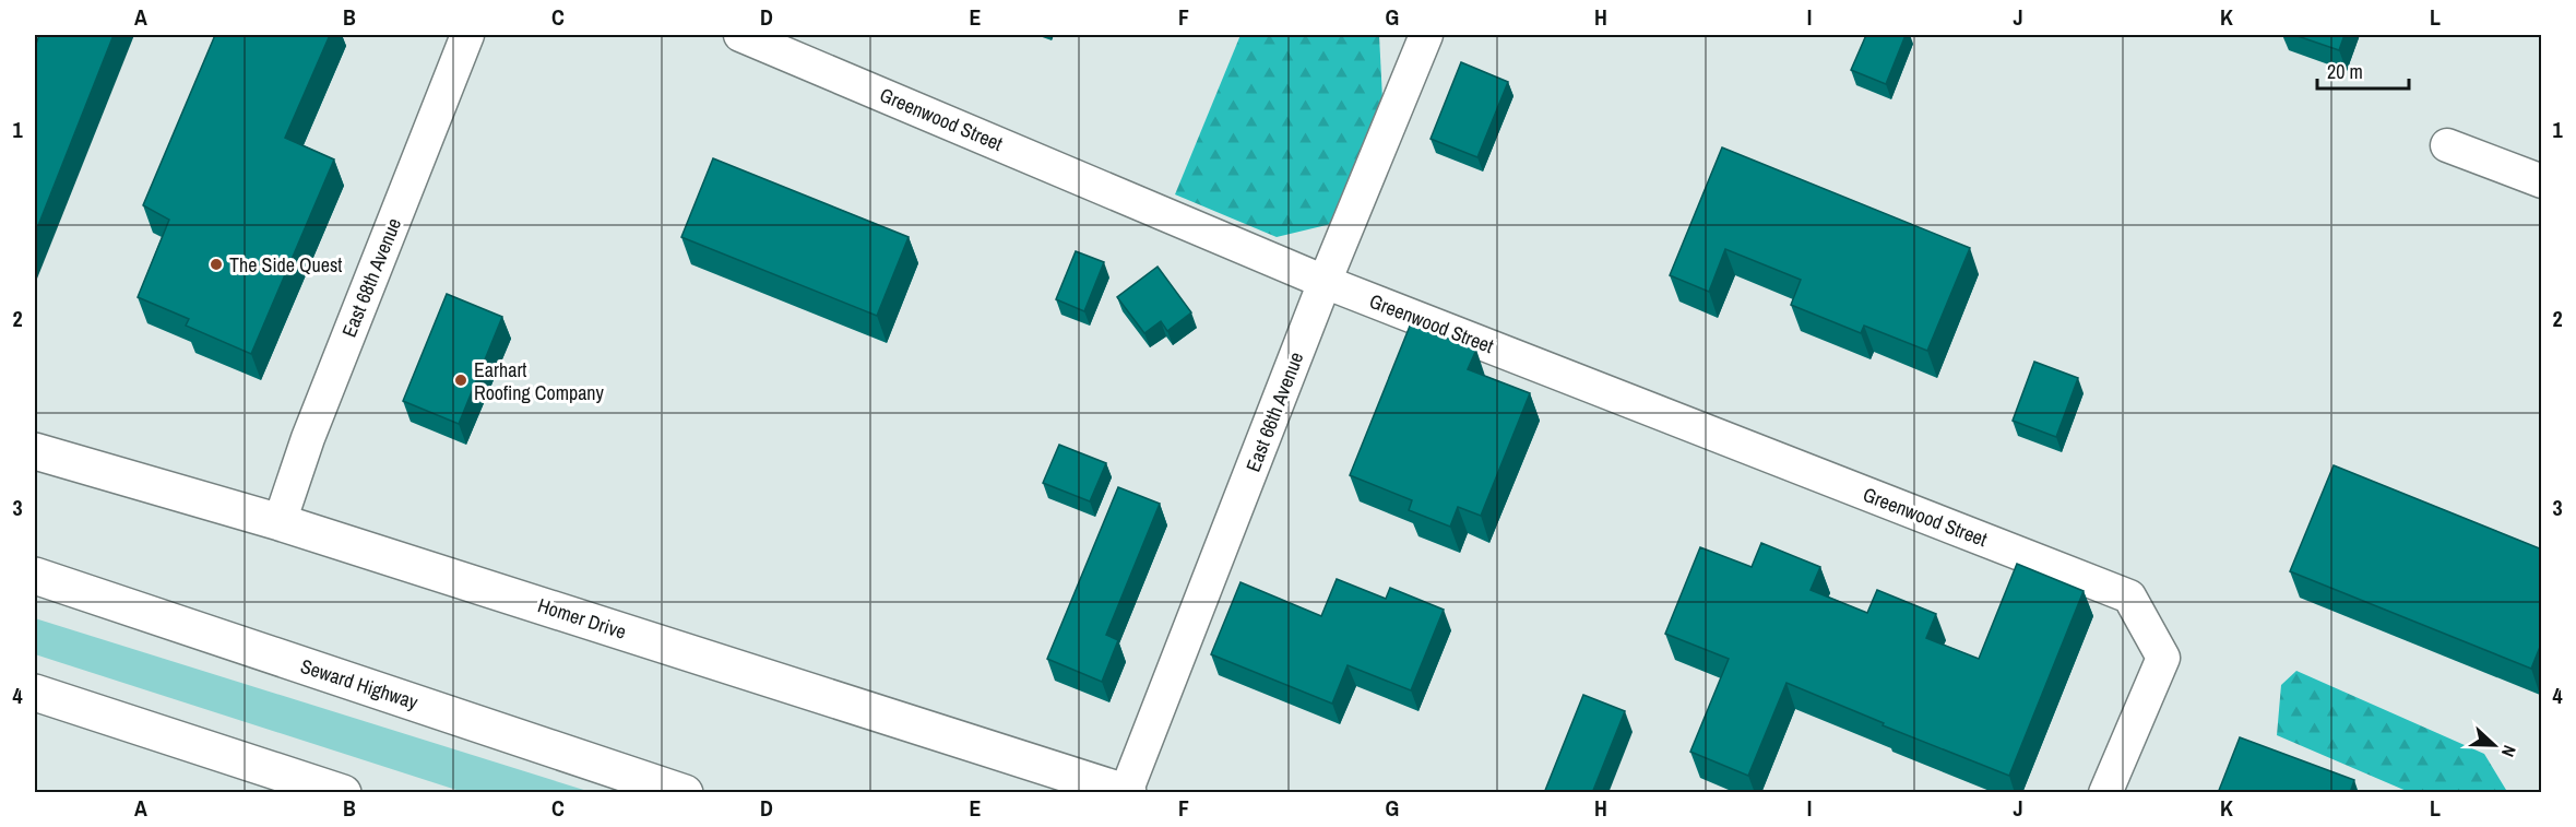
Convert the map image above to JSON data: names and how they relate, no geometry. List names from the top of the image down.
{
  "streets": {
    "main road": ["Homer Drive", "Seward Highway"],
    "street": ["Greenwood Street", "East 68th Avenue", "East 66th Avenue"]
  },
  "crossings": [
    ["Greenwood Street", "East 66th Avenue"],
    ["East 68th Avenue", "Homer Drive"],
    ["East 66th Avenue", "Homer Drive"]
  ],
  "places": ["The Side Quest", "Earhart Roofing Company"],
  "scale_bar": "20 m",
  "north": "right",
  "grid": {
    "columns": [
      "A",
      "B",
      "C",
      "D",
      "E",
      "F",
      "G",
      "H",
      "I",
      "J",
      "K",
      "L"
    ],
    "rows": [
      "1",
      "2",
      "3",
      "4"
    ]
  }
}
